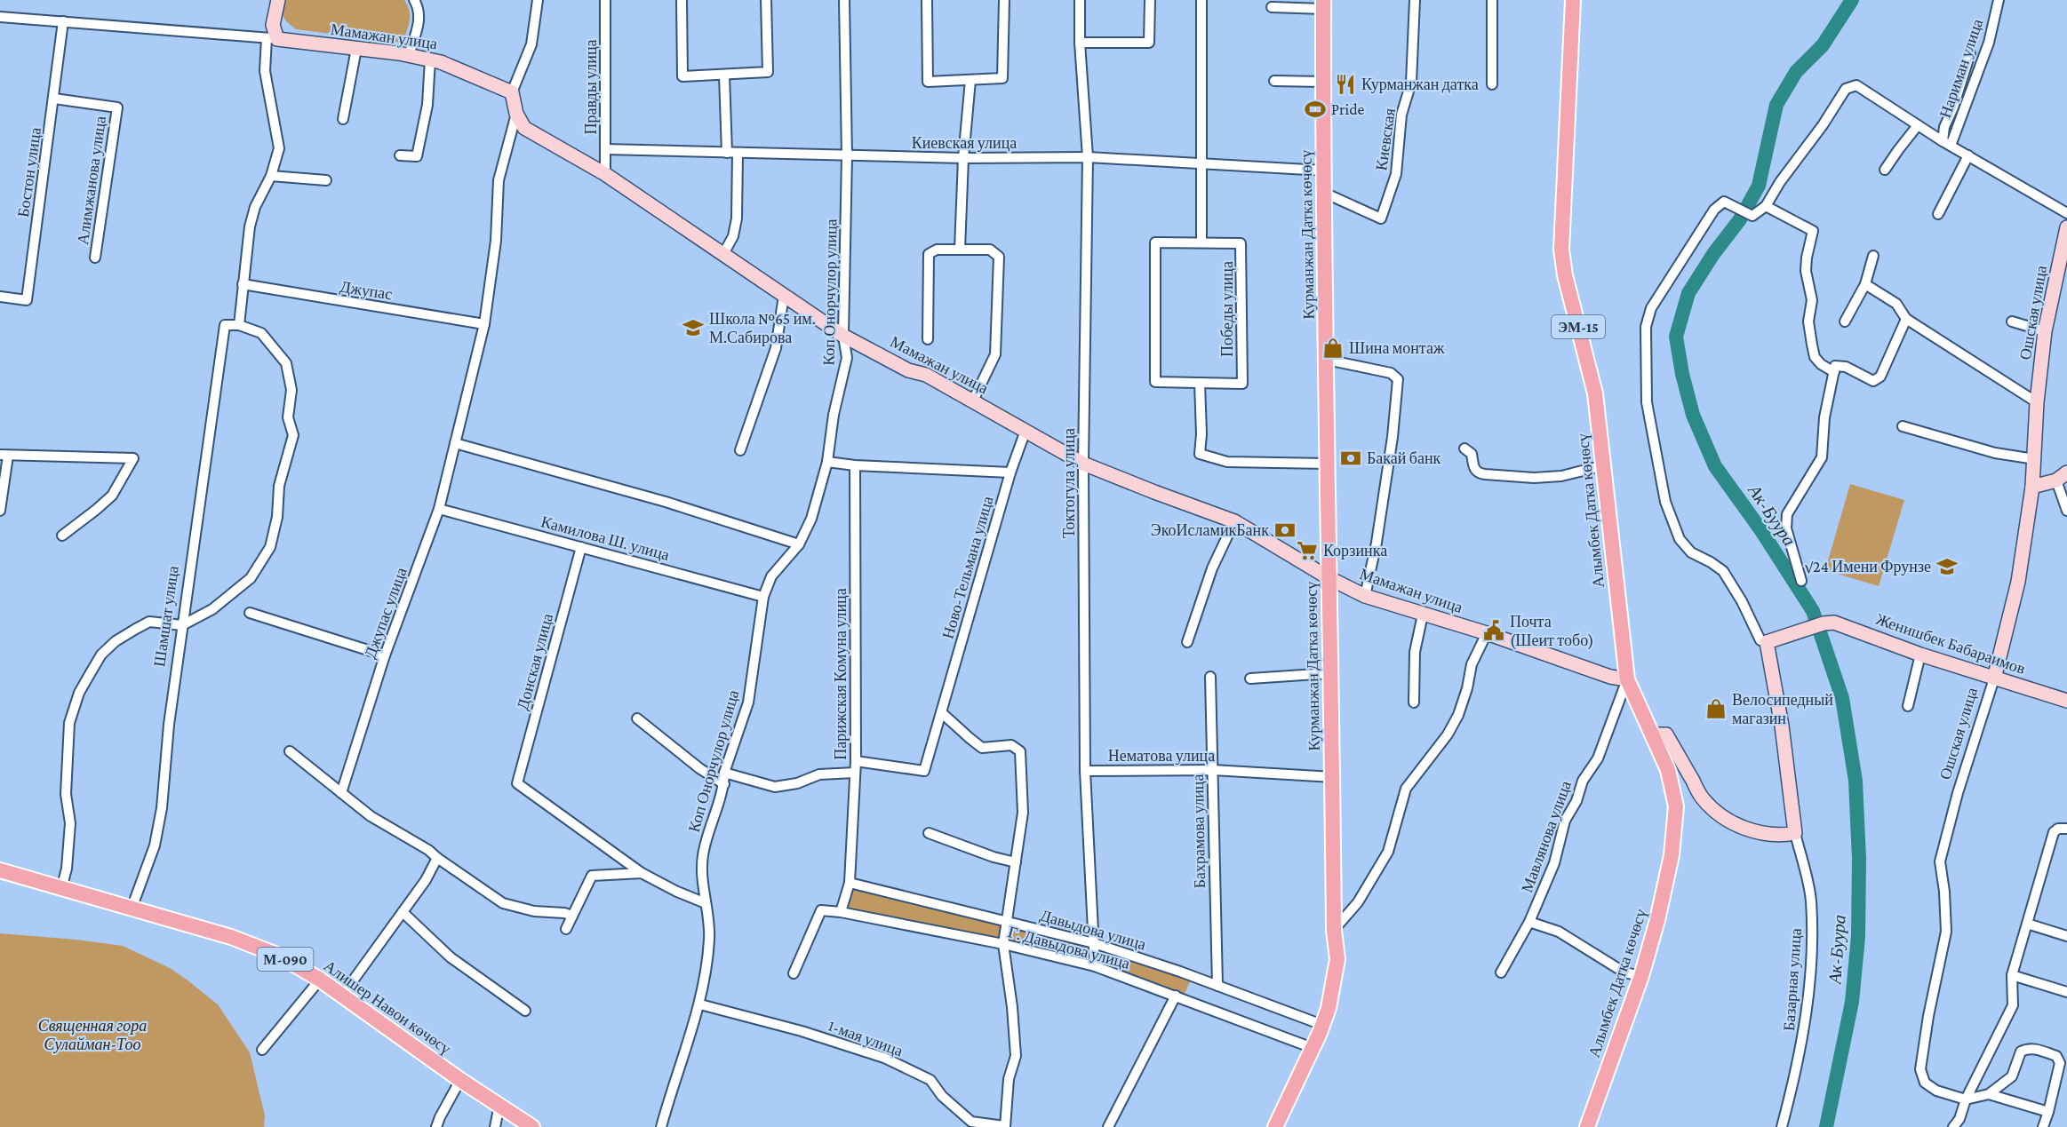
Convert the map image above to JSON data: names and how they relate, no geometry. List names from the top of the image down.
{
  "streets": {
    "main road": [
      "Курманжан Датка көчөсү",
      "ЭМ-15",
      "Алымбек Датка көчөсү",
      "М-090",
      "Алишер Навои көчөсү"
    ],
    "street": [
      "Мамажан улица",
      "Нариман улица",
      "Правды улица",
      "Киевская",
      "Киевская улица",
      "Бостон улица",
      "Алимжанова улица",
      "Джупас",
      "Коп Онорчулор улица",
      "Победы улица",
      "Ошская улица",
      "Токтогула улица",
      "Камилова Ш. улица",
      "Ново-Тельмана улица",
      "Джупас улица",
      "Шамшат улица",
      "Женишбек Бабараимов",
      "Донская улица",
      "Парижская Комуна улица",
      "Нематова улица",
      "Бахрамова улица",
      "Мавлянова улица",
      "Давыдова улица",
      "Г. Давыдова улица",
      "Базарная улица",
      "1-мая улица"
    ]
  },
  "crossings": [
    ["Мамажан улица", "Правды улица"],
    ["Мамажан улица", "Курманжан Датка көчөсү"],
    ["Мамажан улица", "Коп Онорчулор улица"],
    ["Мамажан улица", "Токтогула улица"],
    ["Мамажан улица", "Алымбек Датка көчөсү"],
    ["Мамажан улица", "Ново-Тельмана улица"],
    ["Мамажан улица", "Джупас улица"],
    ["Мамажан улица", "Мавлянова улица"],
    ["Правды улица", "Киевская улица"],
    ["Киевская", "Курманжан Датка көчөсү"],
    ["Киевская улица", "Курманжан Датка көчөсү"],
    ["Киевская улица", "Коп Онорчулор улица"],
    ["Киевская улица", "Токтогула улица"],
    ["Бостон улица", "Алимжанова улица"],
    ["Курманжан Датка көчөсү", "Нематова улица"],
    ["Курманжан Датка көчөсү", "Давыдова улица"],
    ["Курманжан Датка көчөсү", "Г. Давыдова улица"],
    ["Джупас", "Джупас улица"],
    ["Коп Онорчулор улица", "Камилова Ш. улица"],
    ["Коп Онорчулор улица", "1-мая улица"],
    ["Ошская улица", "Женишбек Бабараимов"],
    ["Токтогула улица", "Нематова улица"],
    ["Токтогула улица", "Давыдова улица"],
    ["Токтогула улица", "Г. Давыдова улица"],
    ["Алымбек Датка көчөсү", "Мавлянова улица"],
    ["Камилова Ш. улица", "Джупас улица"],
    ["Камилова Ш. улица", "Донская улица"],
    ["Ново-Тельмана улица", "Парижская Комуна улица"],
    ["Шамшат улица", "Алишер Навои көчөсү"],
    ["Парижская Комуна улица", "Давыдова улица"],
    ["Парижская Комуна улица", "Г. Давыдова улица"],
    ["Нематова улица", "Бахрамова улица"],
    ["Бахрамова улица", "Давыдова улица"]
  ],
  "water": ["Ак-Буура"],
  "parks": ["Священная гора Сулайман-Тоо"],
  "places": {
    "restaurant": ["Курманжан датка"],
    "sports": ["Pride"],
    "school or university": ["Школа №65 им. М.Сабирова", "√24 Имени Фрунзе"],
    "shop": ["Шина монтаж", "Велосипедный магазин"],
    "bank": ["Бакай банк", "ЭкоИсламикБанк"],
    "supermarket": ["Корзинка"],
    "public building": ["Почта (Шеит тобо)"]
  }
}
